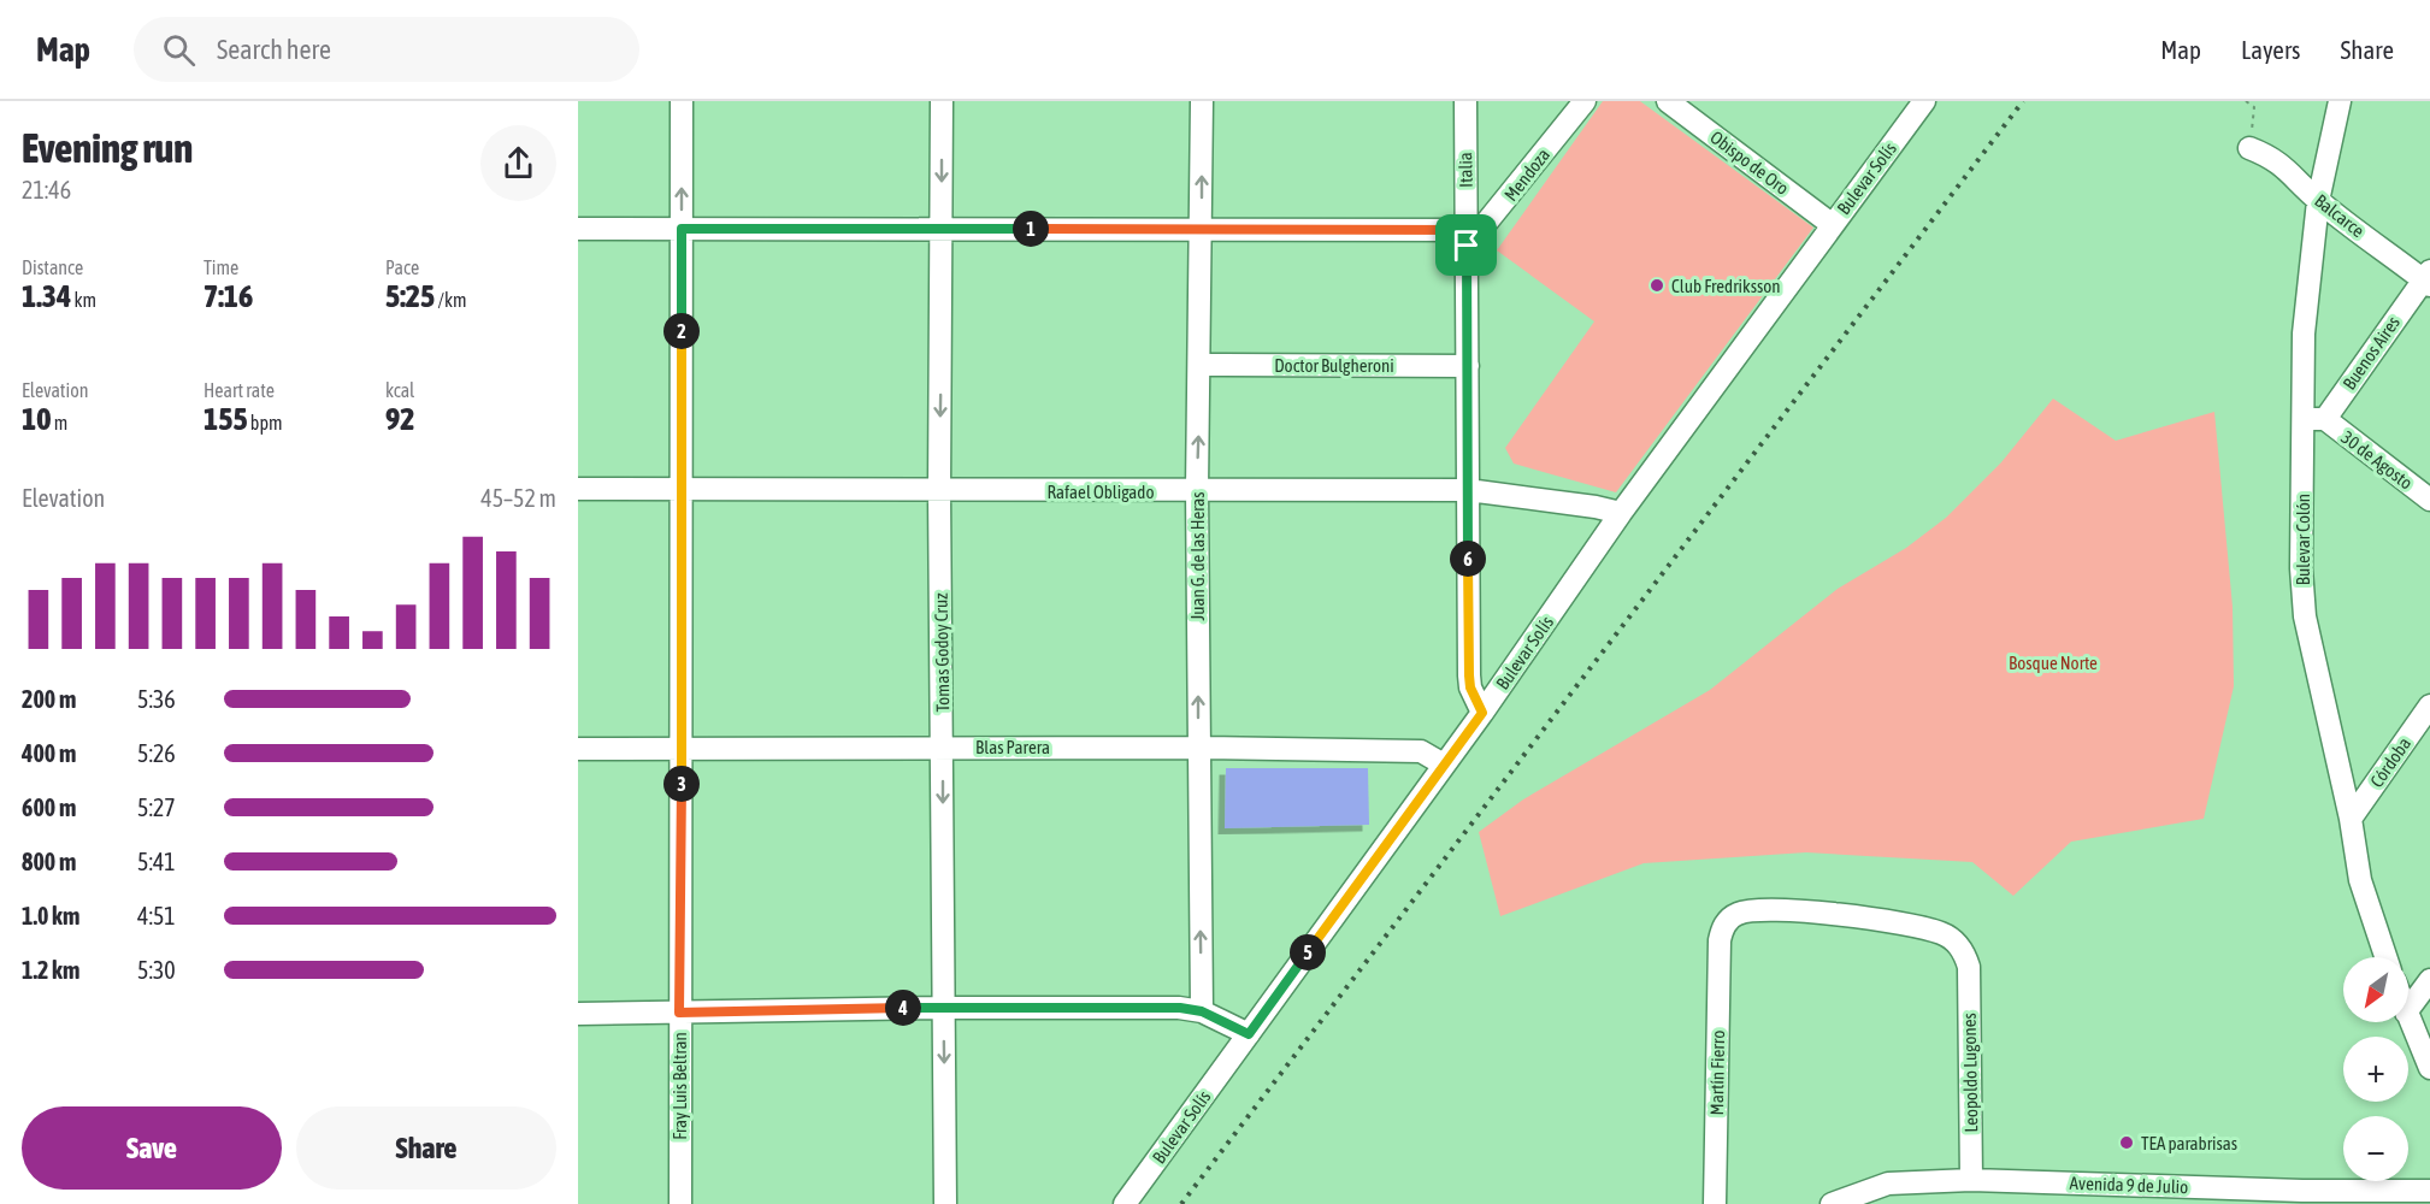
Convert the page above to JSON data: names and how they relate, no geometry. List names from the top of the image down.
{
  "streets": {
    "street": [
      "Obispo de Oro",
      "Italia",
      "Mendoza",
      "Bulevar Solís",
      "Balcarce",
      "Buenos Aires",
      "Doctor Bulgheroni",
      "30 de Agosto",
      "Rafael Obligado",
      "Bulevar Colón",
      "Juan G. de las Heras",
      "Tomas Godoy Cruz",
      "Blas Parera",
      "Córdoba",
      "Martín Fierro",
      "Leopoldo Lugones",
      "Fray Luis Beltran",
      "Avenida 9 de Julio"
    ]
  },
  "crossings": [
    ["Obispo de Oro", "Bulevar Solís"],
    ["Italia", "Mendoza"],
    ["Italia", "Bulevar Solís"],
    ["Italia", "Doctor Bulgheroni"],
    ["Italia", "Rafael Obligado"],
    ["Bulevar Solís", "Rafael Obligado"],
    ["Bulevar Solís", "Blas Parera"],
    ["Balcarce", "Buenos Aires"],
    ["Balcarce", "Bulevar Colón"],
    ["Buenos Aires", "30 de Agosto"],
    ["Buenos Aires", "Bulevar Colón"],
    ["Doctor Bulgheroni", "Juan G. de las Heras"],
    ["30 de Agosto", "Bulevar Colón"],
    ["Rafael Obligado", "Juan G. de las Heras"],
    ["Rafael Obligado", "Tomas Godoy Cruz"],
    ["Rafael Obligado", "Fray Luis Beltran"],
    ["Bulevar Colón", "Córdoba"],
    ["Juan G. de las Heras", "Blas Parera"],
    ["Tomas Godoy Cruz", "Blas Parera"],
    ["Blas Parera", "Fray Luis Beltran"],
    ["Martín Fierro", "Leopoldo Lugones"],
    ["Leopoldo Lugones", "Avenida 9 de Julio"]
  ],
  "one_way": ["Juan G. de las Heras", "Tomas Godoy Cruz"],
  "parks": ["Bosque Norte"],
  "places": ["Club Fredriksson", "TEA parabrisas"],
  "north": "bottom left",
  "page": {
    "header": "Map",
    "search": "Search here",
    "nav": ["Map", "Layers", "Share"],
    "heading": ["Evening run", "21:46"],
    "pins": [
      "1",
      "2",
      "6",
      "3",
      "5",
      "4"
    ],
    "stats": [
      ["Distance", "1.34 km"],
      ["Time", "7:16"],
      ["Pace", "5:25 /km"],
      ["Elevation", "10 m"],
      ["Heart rate", "155 bpm"],
      ["kcal", "92"]
    ],
    "chart": ["Elevation", "45–52 m"],
    "list": [
      {
        "name": "200 m",
        "note": "5:36"
      },
      {
        "name": "400 m",
        "note": "5:26"
      },
      {
        "name": "600 m",
        "note": "5:27"
      },
      {
        "name": "800 m",
        "note": "5:41"
      },
      {
        "name": "1.0 km",
        "note": "4:51"
      },
      {
        "name": "1.2 km",
        "note": "5:30"
      }
    ],
    "map_buttons": ["+", "−"],
    "buttons": ["Save", "Share"]
  }
}
